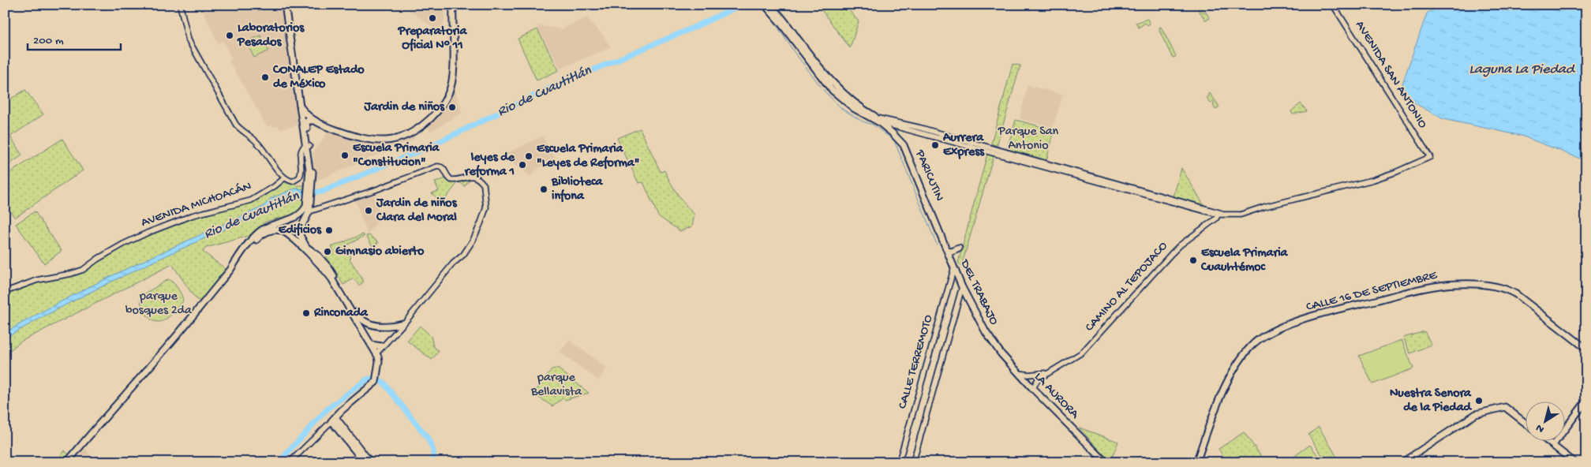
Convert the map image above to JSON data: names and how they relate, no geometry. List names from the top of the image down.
{
  "streets": {
    "main road": [
      "PARICUTIN",
      "CALLE 16 DE SEPTIEMBRE",
      "DEL TRABAJO",
      "LA AURORA"
    ],
    "street": [
      "AVENIDA SAN ANTONIO",
      "AVENIDA MICHOACÁN",
      "CAMINO AL TEPOJACO",
      "CALLE TERREMOTO"
    ]
  },
  "crossings": [
    ["AVENIDA SAN ANTONIO", "CAMINO AL TEPOJACO"],
    ["PARICUTIN", "DEL TRABAJO"],
    ["CAMINO AL TEPOJACO", "LA AURORA"],
    ["DEL TRABAJO", "CALLE TERREMOTO"],
    ["DEL TRABAJO", "LA AURORA"]
  ],
  "water": ["Laguna La Piedad", "Rio de Cuautitlán"],
  "parks": ["Parque San Antonio", "parque bosques 2da", "parque Bellavista"],
  "places": [
    "Preparatoria Oficial N° 11",
    "Laboratorios Pesados",
    "CONALEP Estado de México",
    "Jardin de niños",
    "Aurrera Express",
    "Escuela Primaria \"Constitucion\"",
    "Escuela Primaria \"Leyes de Reforma\"",
    "leyes de reforma 1",
    "Biblioteca infona",
    "Jardin de niños Clara del Moral",
    "Edificios",
    "Gimnasio abierto",
    "Escuela Primaria Cuauhtémoc",
    "Rinconada",
    "Nuestra Senora de la Piedad"
  ],
  "scale_bar": "200 m",
  "north": "bottom left"
}
